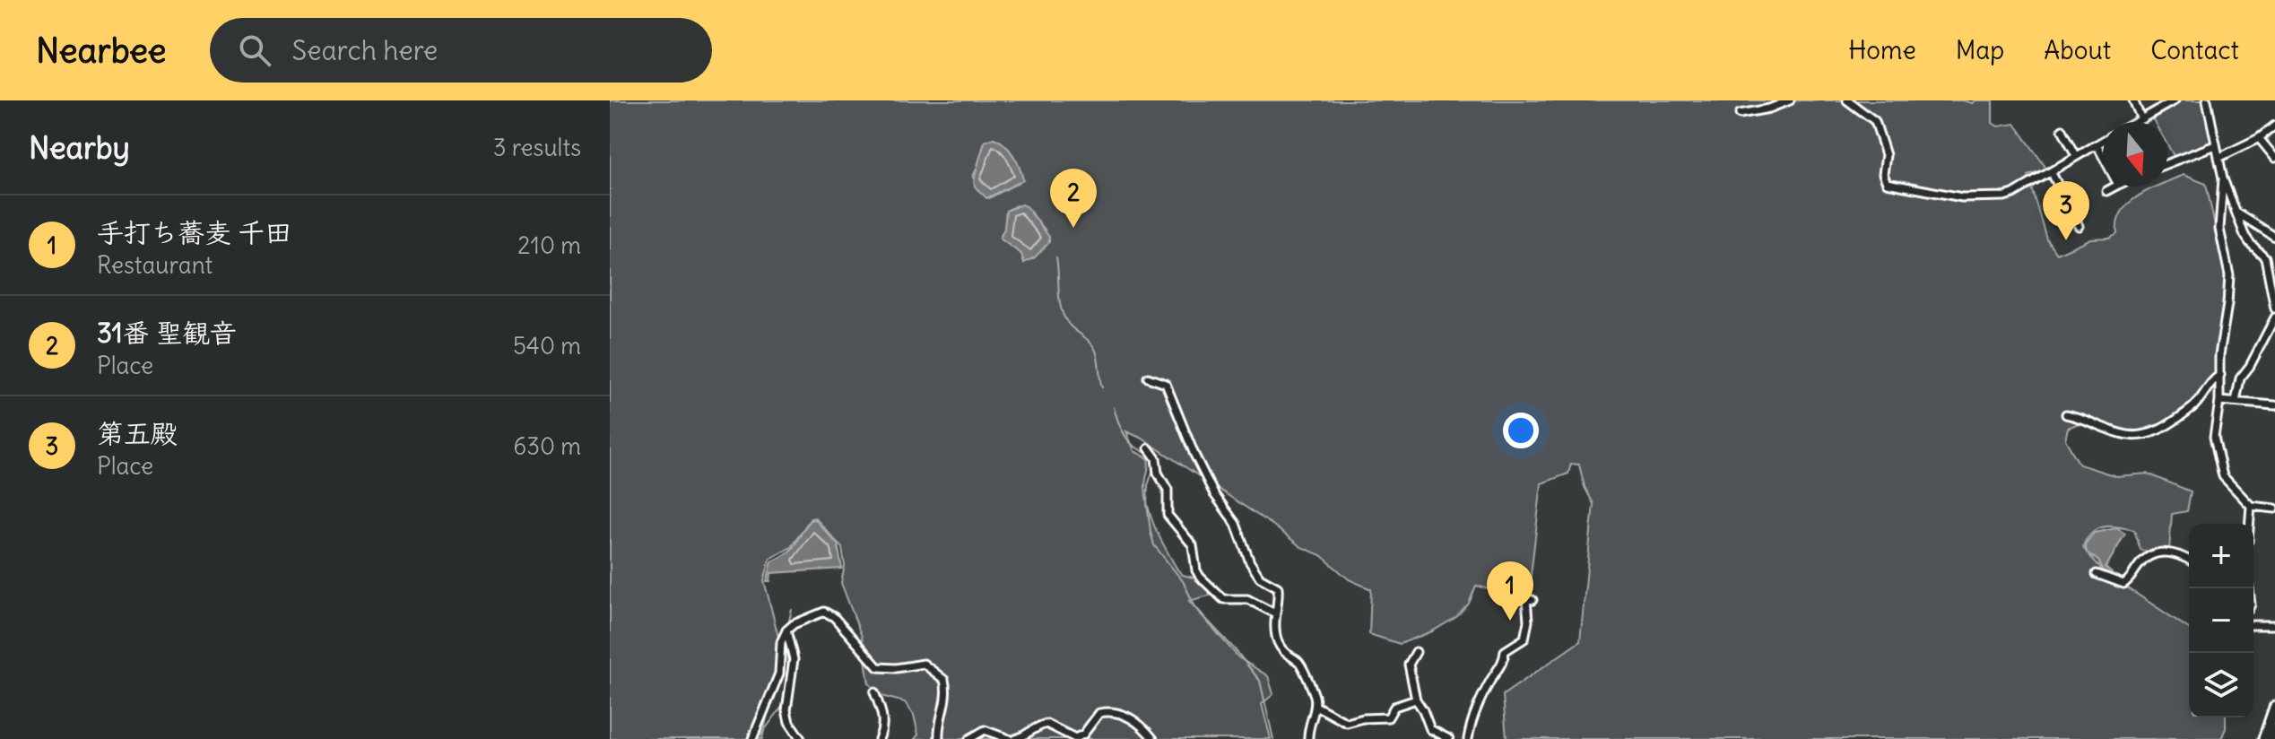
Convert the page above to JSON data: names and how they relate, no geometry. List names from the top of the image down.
{
  "north": "bottom",
  "page": {
    "header": "Nearbee",
    "search": "Search here",
    "nav": [
      "Home",
      "Map",
      "About",
      "Contact"
    ],
    "heading": ["Nearby", "3 results"],
    "pins": ["2", "3", "1"],
    "list": [
      {
        "mark": "1",
        "name": "手打ち蕎麦 千田",
        "note": "Restaurant",
        "value": "210 m"
      },
      {
        "mark": "2",
        "name": "31番 聖観音",
        "note": "Place",
        "value": "540 m"
      },
      {
        "mark": "3",
        "name": "第五殿",
        "note": "Place",
        "value": "630 m"
      }
    ],
    "map_buttons": ["+", "−"]
  }
}
